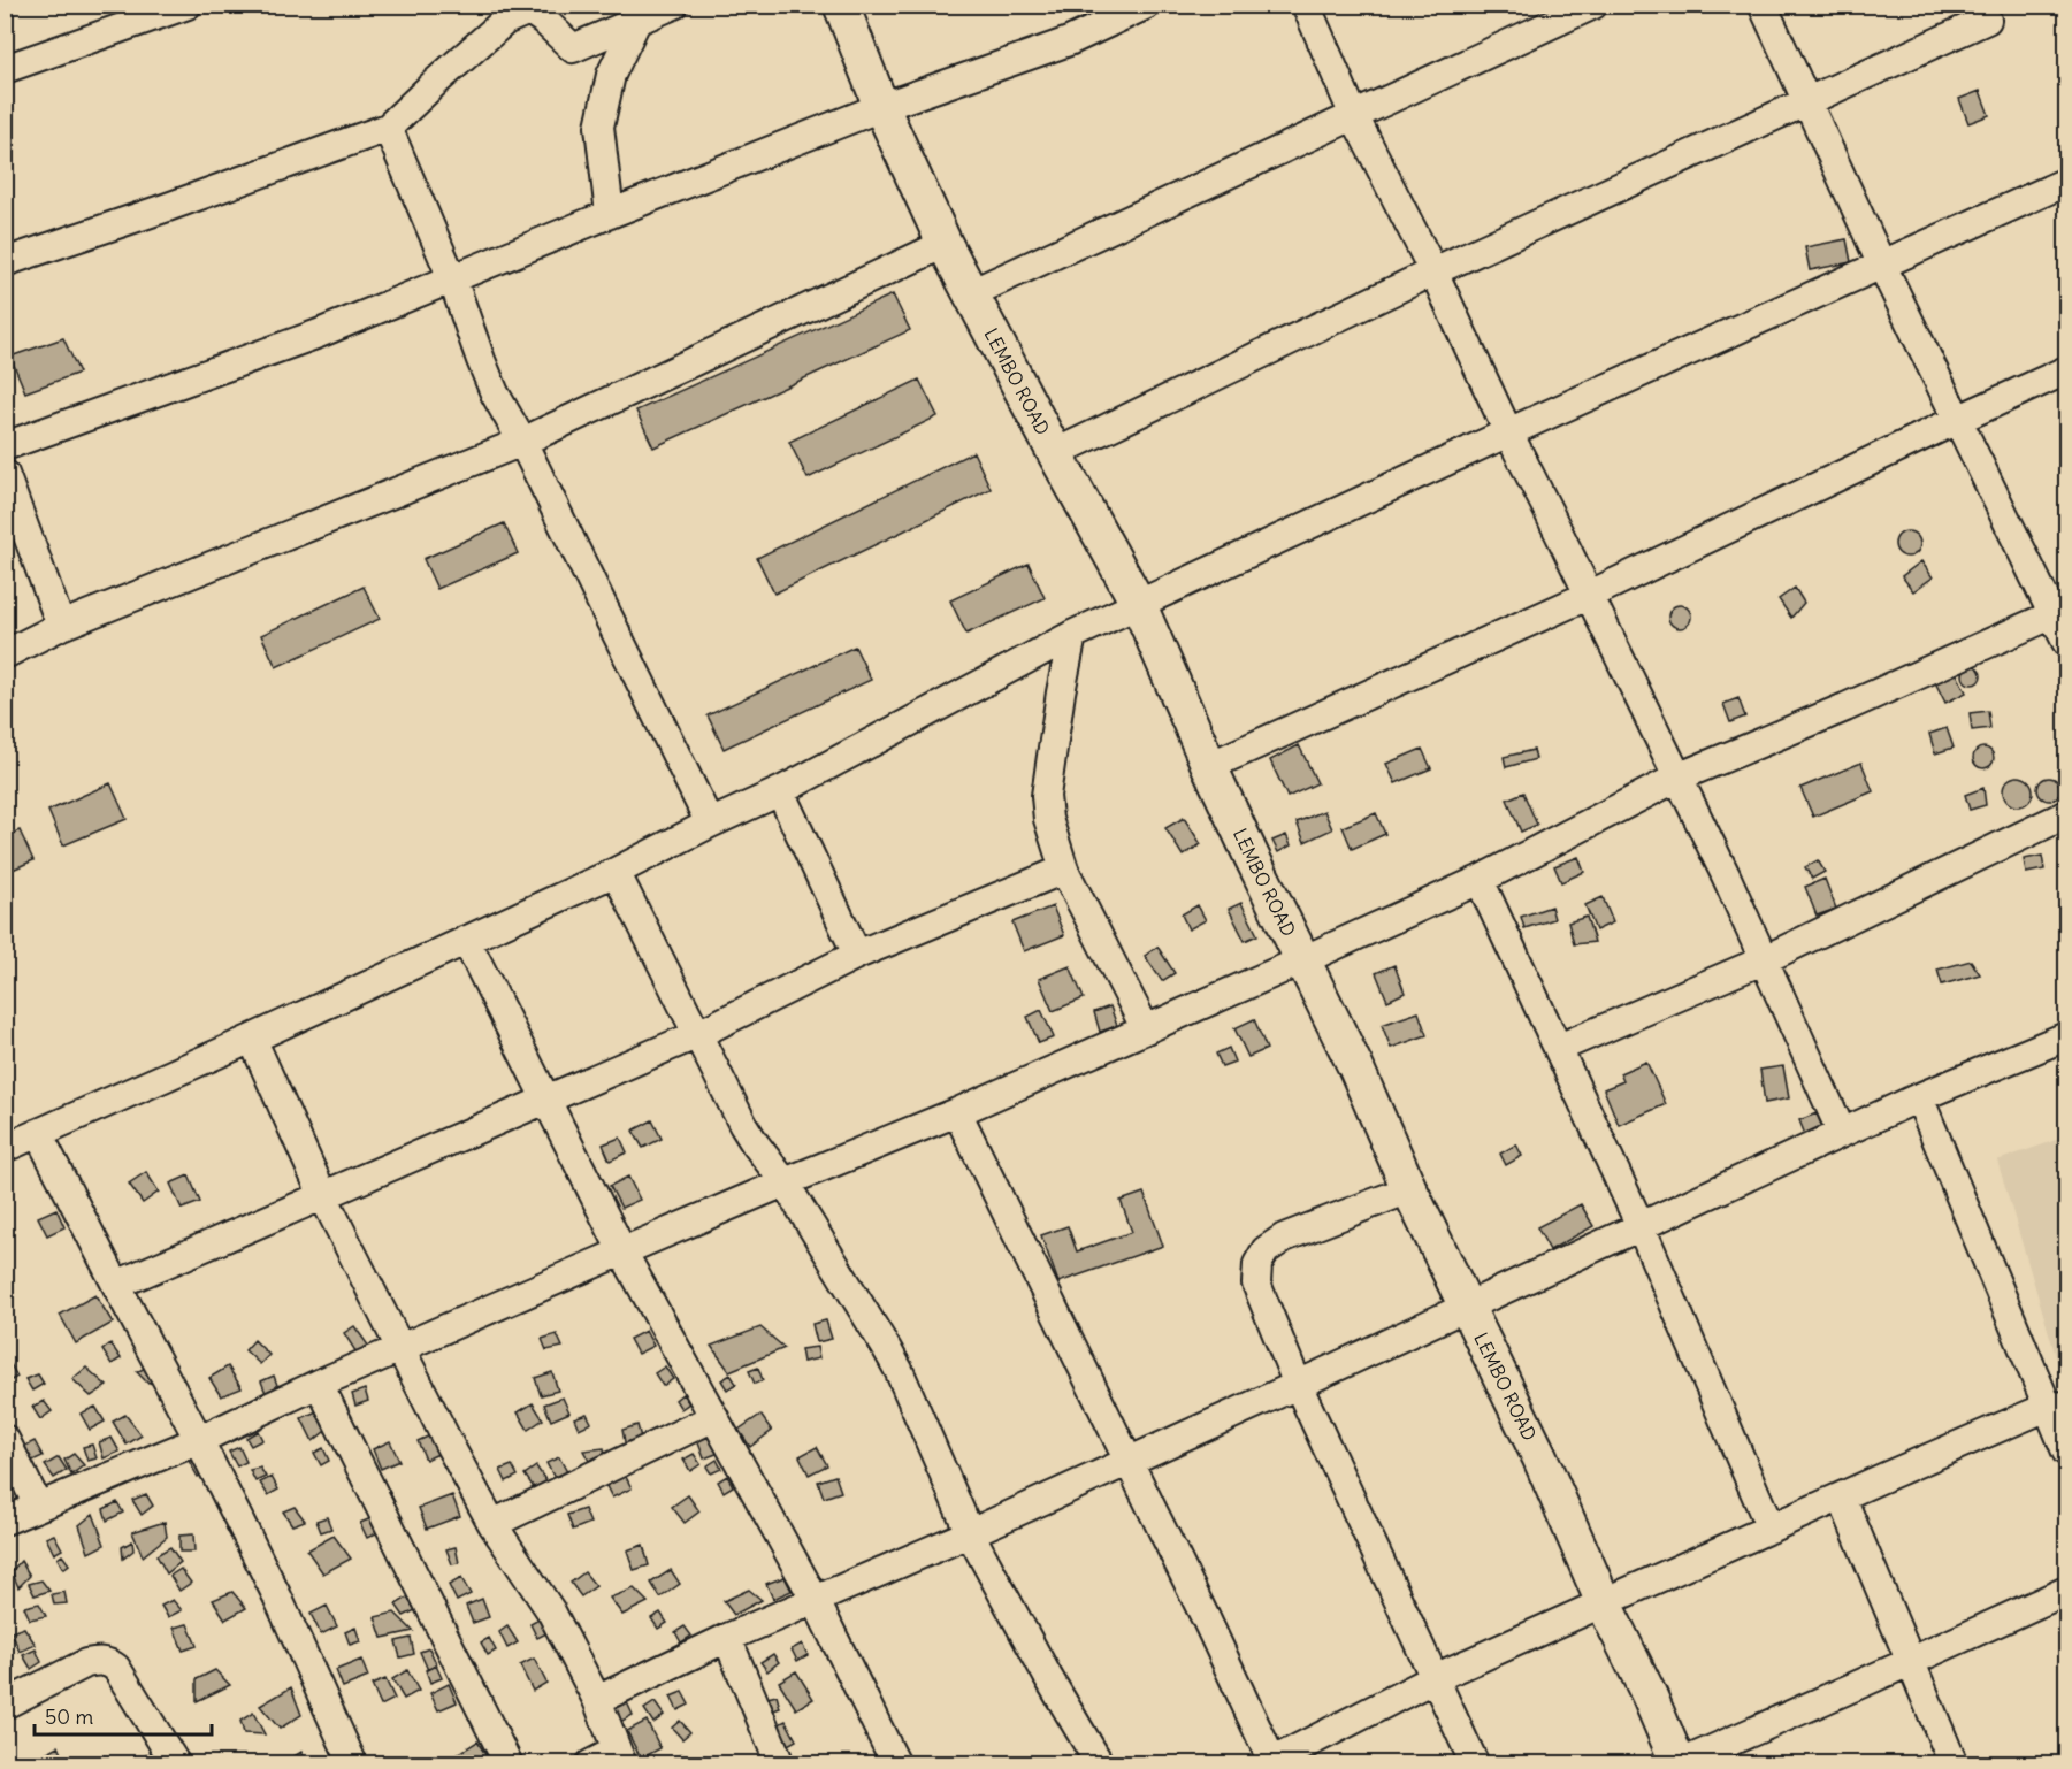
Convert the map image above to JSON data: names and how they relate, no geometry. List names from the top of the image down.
{
  "streets": {
    "street": ["LEMBO ROAD"]
  },
  "scale_bar": "50 m"
}
